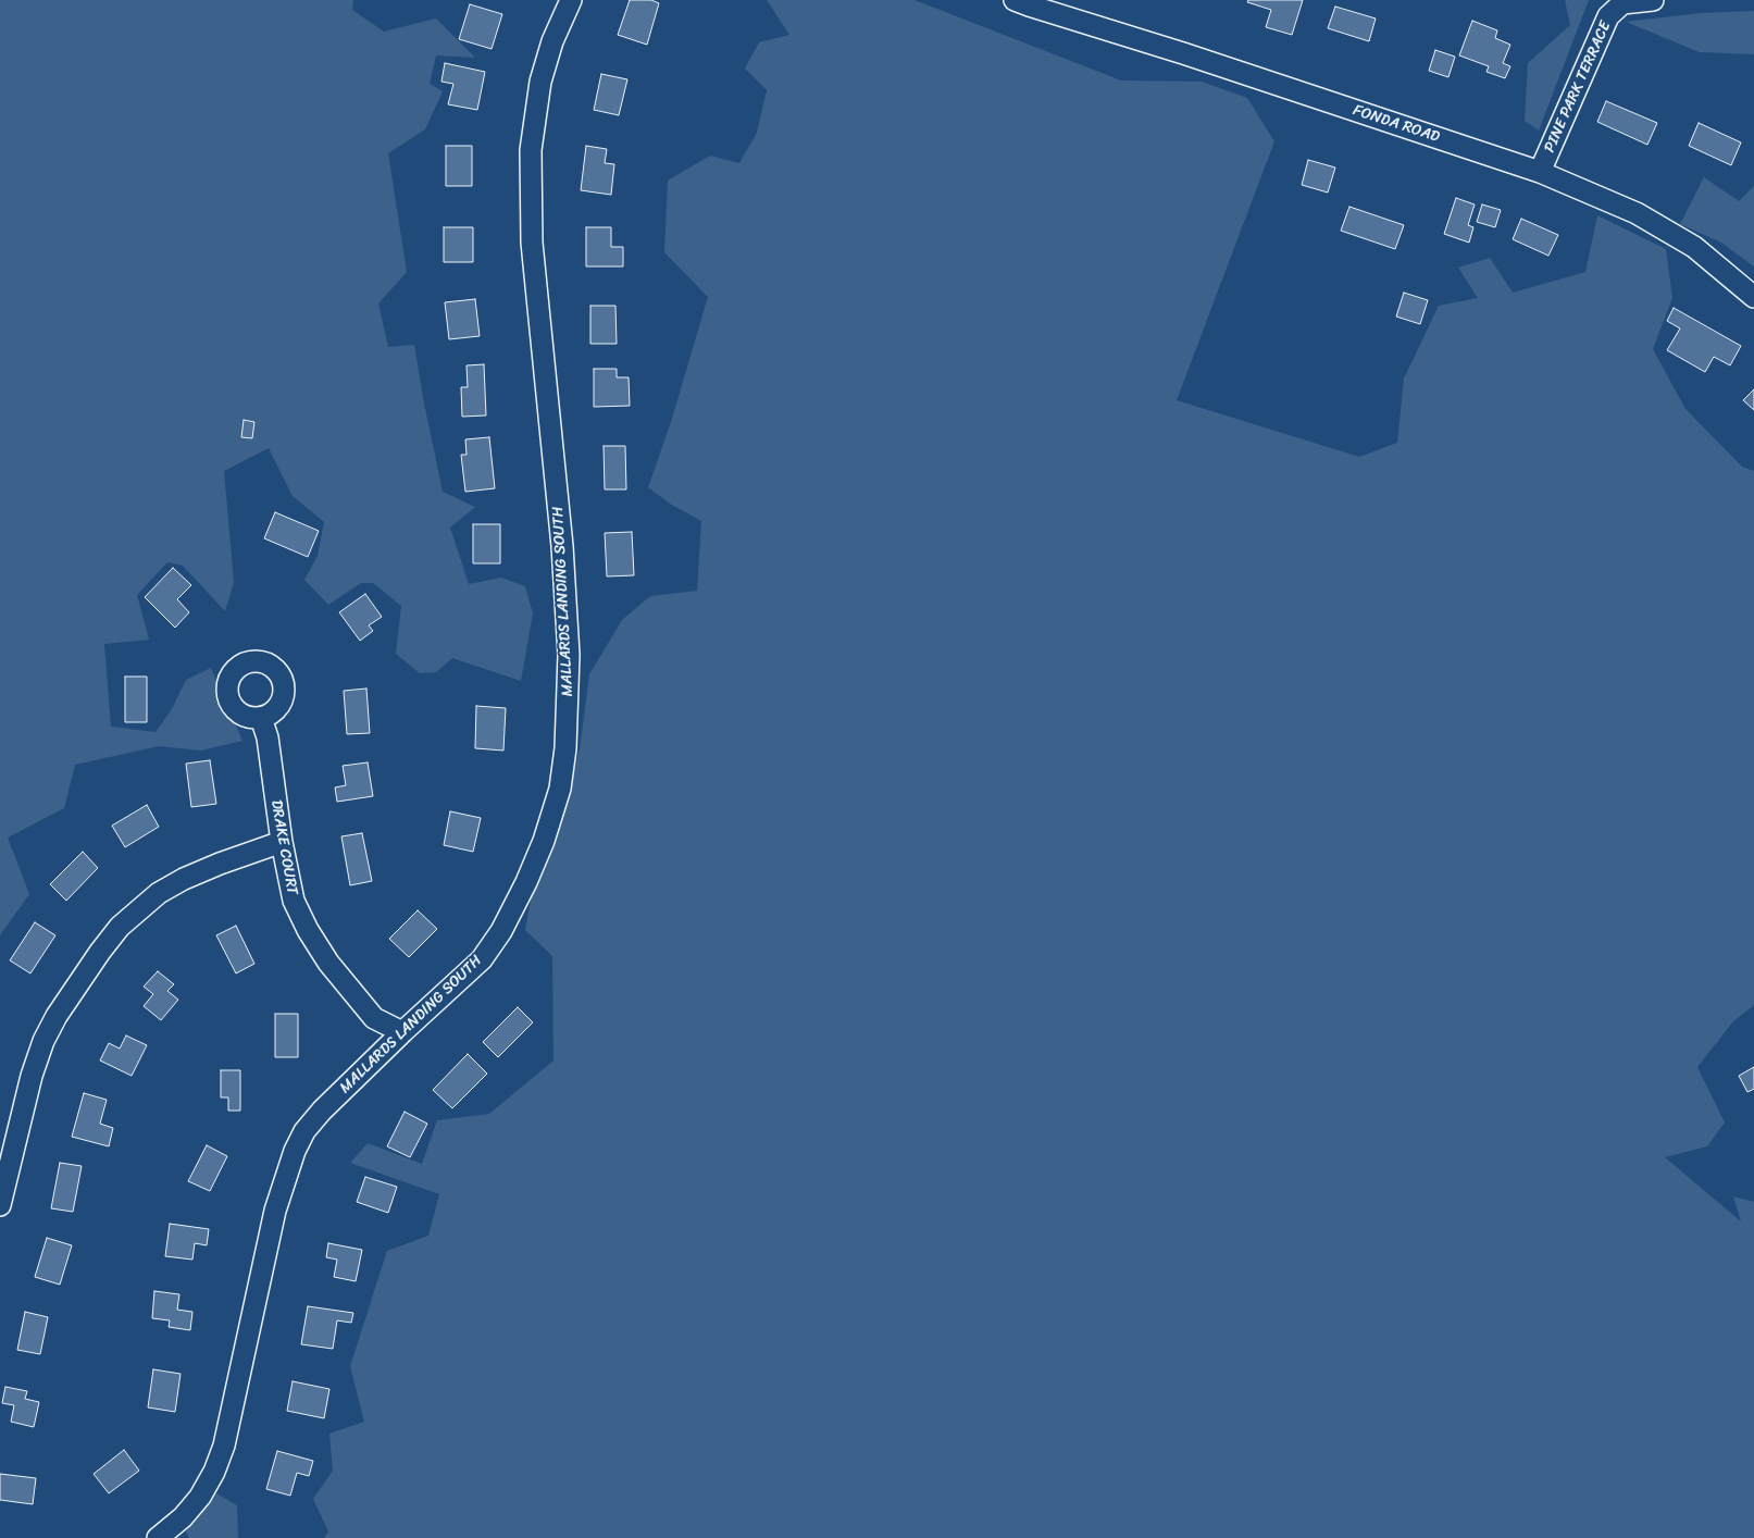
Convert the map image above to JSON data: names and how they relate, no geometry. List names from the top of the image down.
{
  "streets": {
    "street": [
      "PINE PARK TERRACE",
      "FONDA ROAD",
      "MALLARDS LANDING SOUTH",
      "DRAKE COURT"
    ]
  },
  "crossings": [
    ["PINE PARK TERRACE", "FONDA ROAD"],
    ["MALLARDS LANDING SOUTH", "DRAKE COURT"]
  ]
}
